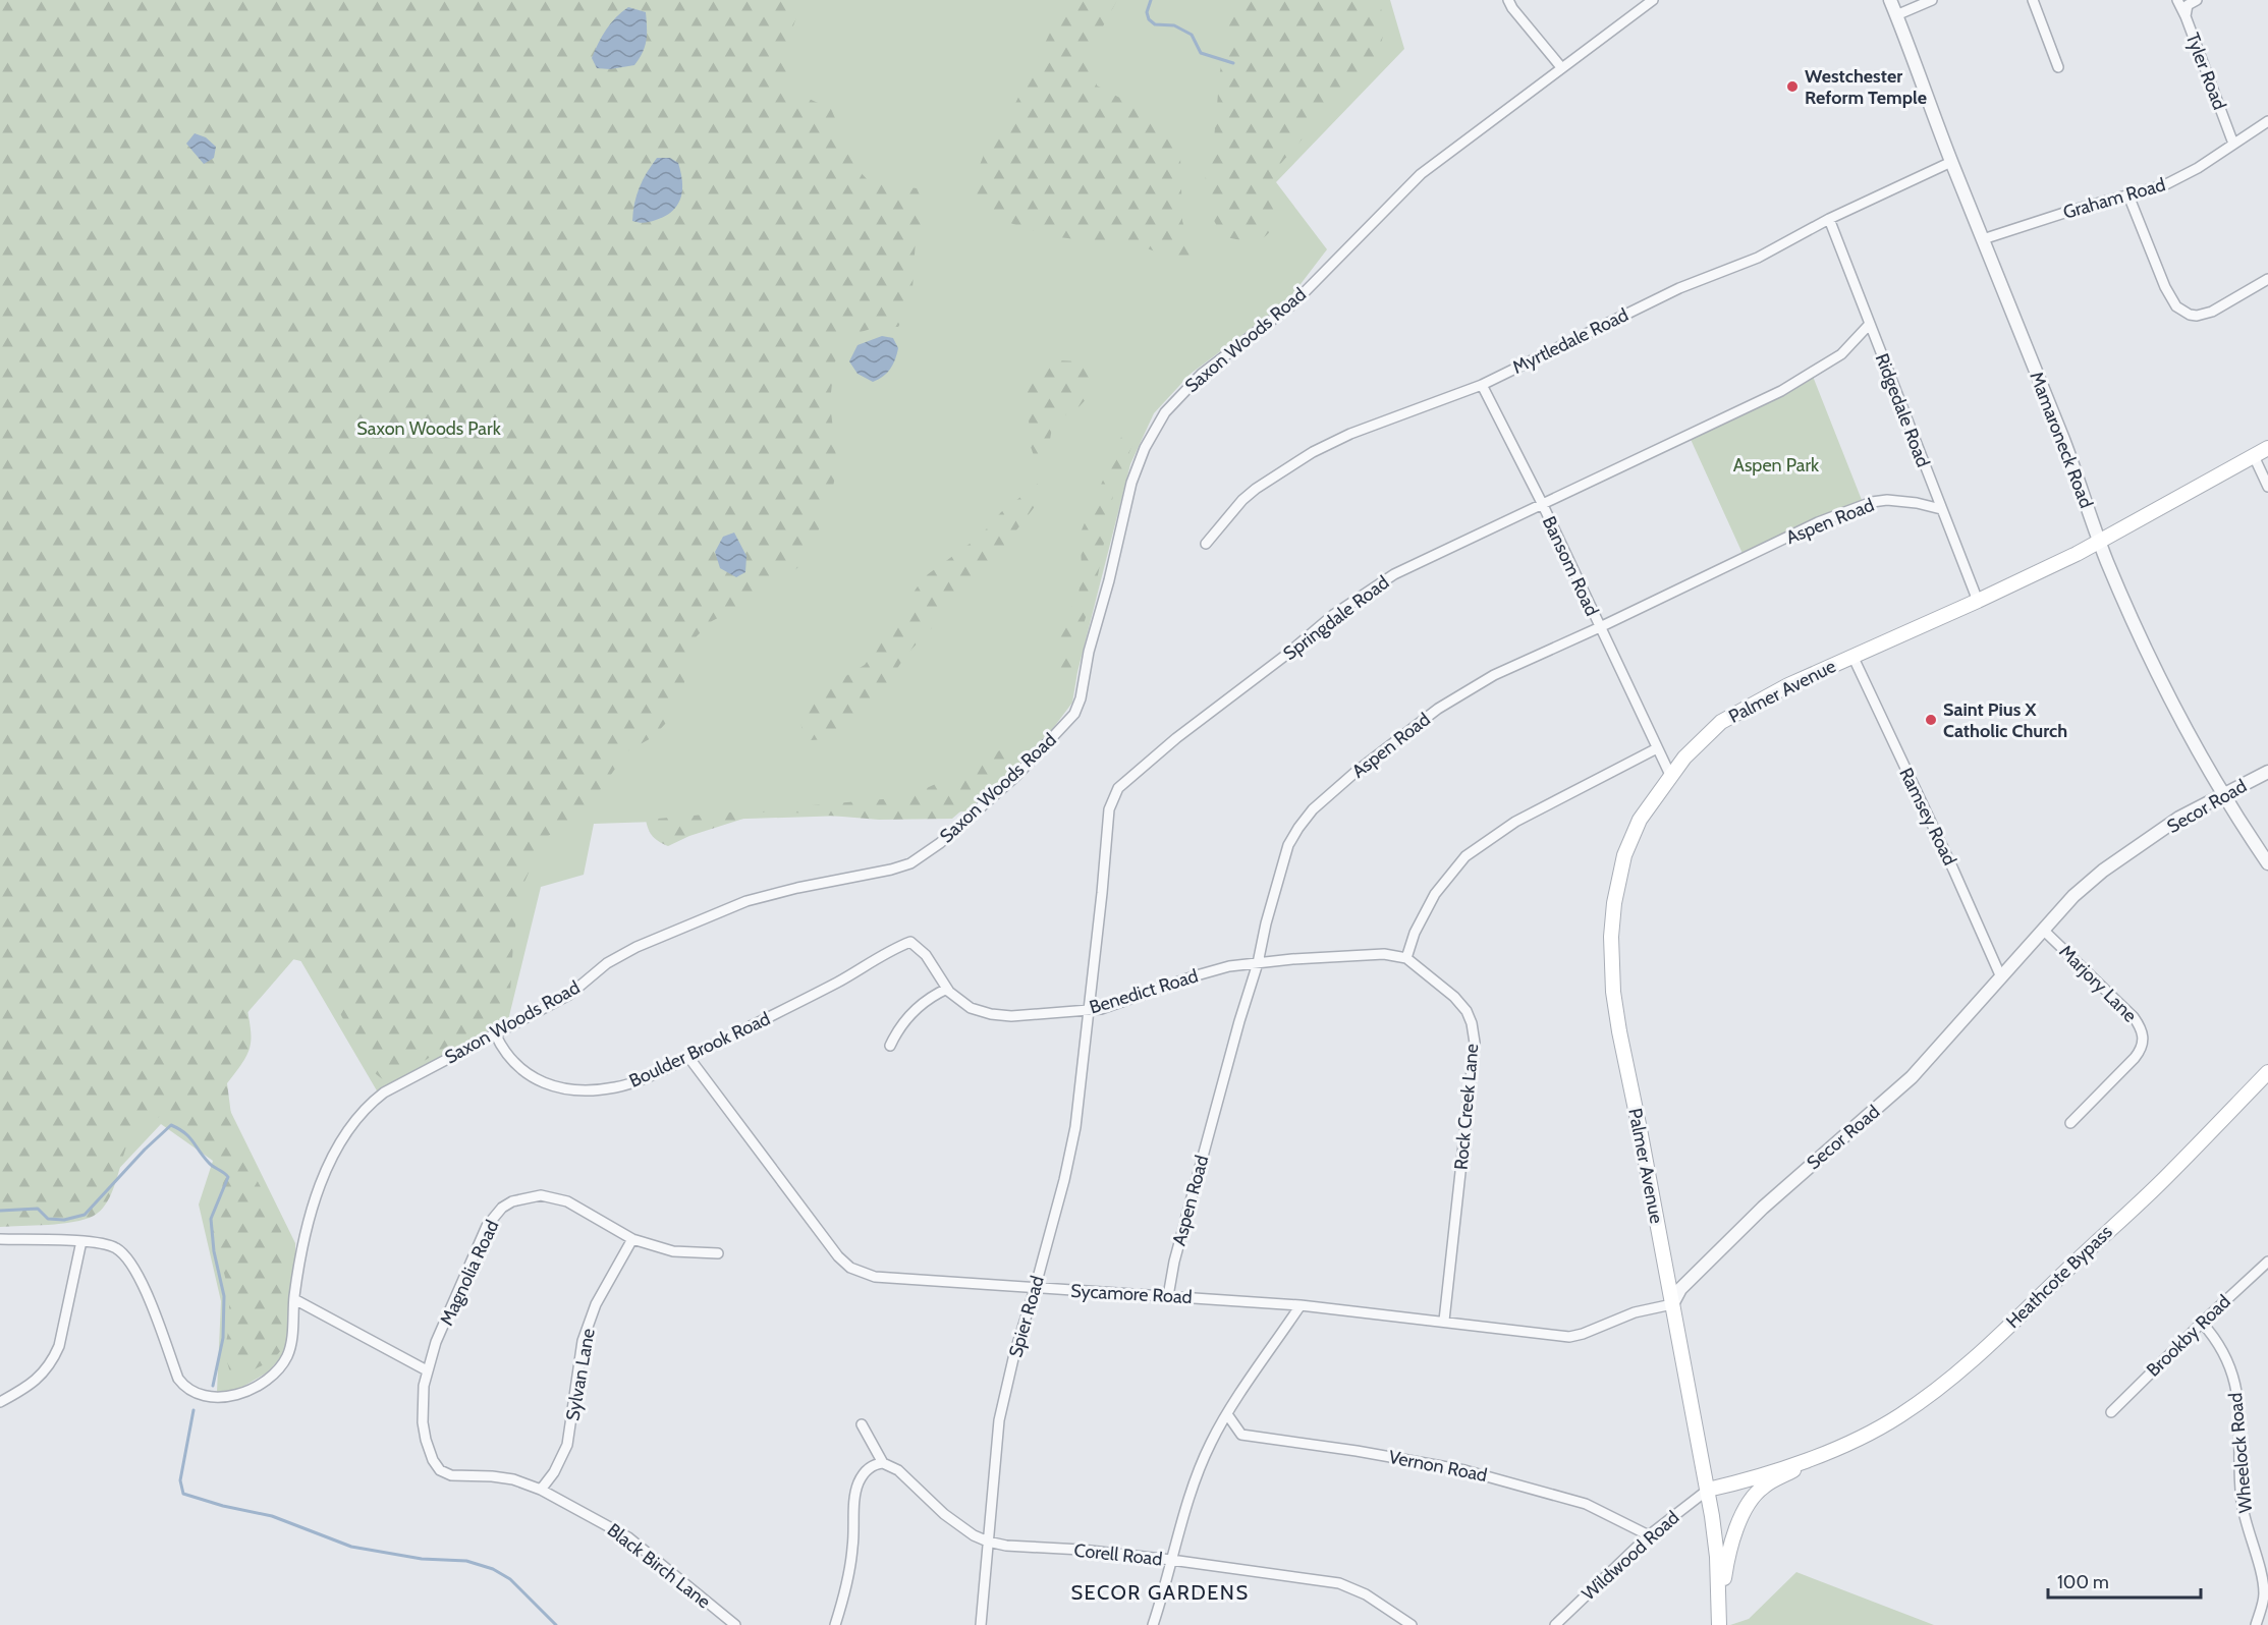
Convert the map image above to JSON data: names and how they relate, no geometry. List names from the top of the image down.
{
  "streets": {
    "main road": ["Palmer Avenue", "Heathcote Bypass"],
    "street": [
      "Tyler Road",
      "Graham Road",
      "Saxon Woods Road",
      "Myrtledale Road",
      "Ridgedale Road",
      "Mamaroneck Road",
      "Aspen Road",
      "Bansom Road",
      "Springdale Road",
      "Secor Road",
      "Ramsey Road",
      "Marjory Lane",
      "Benedict Road",
      "Boulder Brook Road",
      "Rock Creek Lane",
      "Magnolia Road",
      "Sycamore Road",
      "Spier Road",
      "Brookby Road",
      "Sylvan Lane",
      "Wheelock Road",
      "Vernon Road",
      "Corell Road",
      "Wildwood Road",
      "Black Birch Lane"
    ]
  },
  "crossings": [
    ["Tyler Road", "Graham Road"],
    ["Graham Road", "Mamaroneck Road"],
    ["Saxon Woods Road", "Boulder Brook Road"],
    ["Myrtledale Road", "Ridgedale Road"],
    ["Myrtledale Road", "Mamaroneck Road"],
    ["Myrtledale Road", "Bansom Road"],
    ["Ridgedale Road", "Aspen Road"],
    ["Ridgedale Road", "Springdale Road"],
    ["Ridgedale Road", "Palmer Avenue"],
    ["Mamaroneck Road", "Palmer Avenue"],
    ["Mamaroneck Road", "Secor Road"],
    ["Aspen Road", "Bansom Road"],
    ["Aspen Road", "Benedict Road"],
    ["Aspen Road", "Sycamore Road"],
    ["Bansom Road", "Springdale Road"],
    ["Springdale Road", "Benedict Road"],
    ["Springdale Road", "Spier Road"],
    ["Palmer Avenue", "Secor Road"],
    ["Palmer Avenue", "Ramsey Road"],
    ["Palmer Avenue", "Sycamore Road"],
    ["Secor Road", "Ramsey Road"],
    ["Secor Road", "Marjory Lane"],
    ["Secor Road", "Sycamore Road"],
    ["Benedict Road", "Boulder Brook Road"],
    ["Benedict Road", "Rock Creek Lane"],
    ["Benedict Road", "Spier Road"],
    ["Boulder Brook Road", "Sycamore Road"],
    ["Rock Creek Lane", "Sycamore Road"],
    ["Magnolia Road", "Sylvan Lane"],
    ["Magnolia Road", "Black Birch Lane"],
    ["Sycamore Road", "Spier Road"],
    ["Spier Road", "Corell Road"],
    ["Brookby Road", "Wheelock Road"],
    ["Sylvan Lane", "Black Birch Lane"],
    ["Vernon Road", "Wildwood Road"]
  ],
  "districts": ["SECOR GARDENS"],
  "parks": ["Saxon Woods Park", "Aspen Park"],
  "places": ["Westchester Reform Temple", "Saint Pius X Catholic Church"],
  "scale_bar": "100 m"
}
